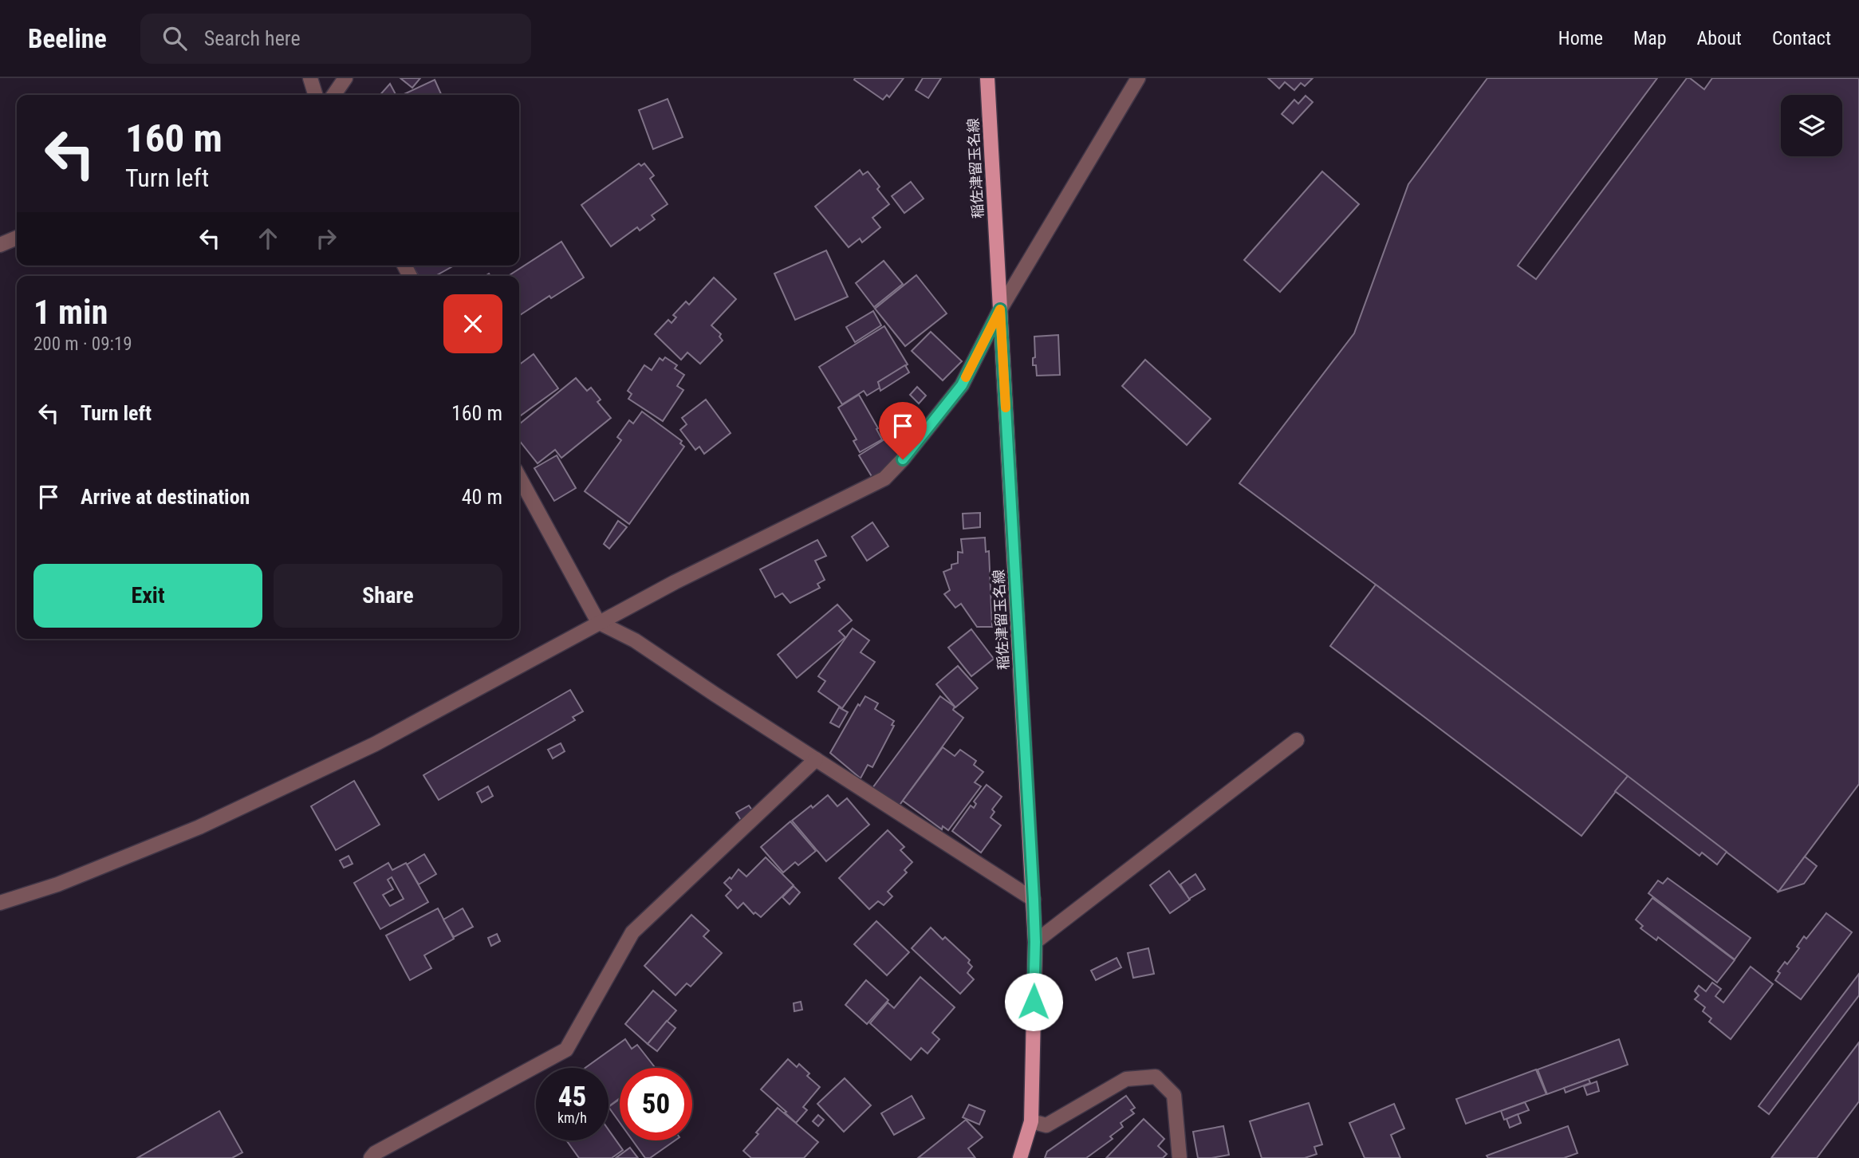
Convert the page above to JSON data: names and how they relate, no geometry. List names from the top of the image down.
{
  "streets": {
    "main road": ["稲佐津留玉名線"]
  },
  "page": {
    "header": "Beeline",
    "search": "Search here",
    "nav": [
      "Home",
      "Map",
      "About",
      "Contact"
    ],
    "turn": ["160 m", "Turn left"],
    "heading": ["1 min", "200 m · 09:19"],
    "list": [
      {
        "name": "Turn left",
        "value": "160 m"
      },
      {
        "name": "Arrive at destination",
        "value": "40 m"
      }
    ],
    "buttons": ["Exit", "Share"],
    "speed": "45 km/h",
    "limit": "50"
  }
}
